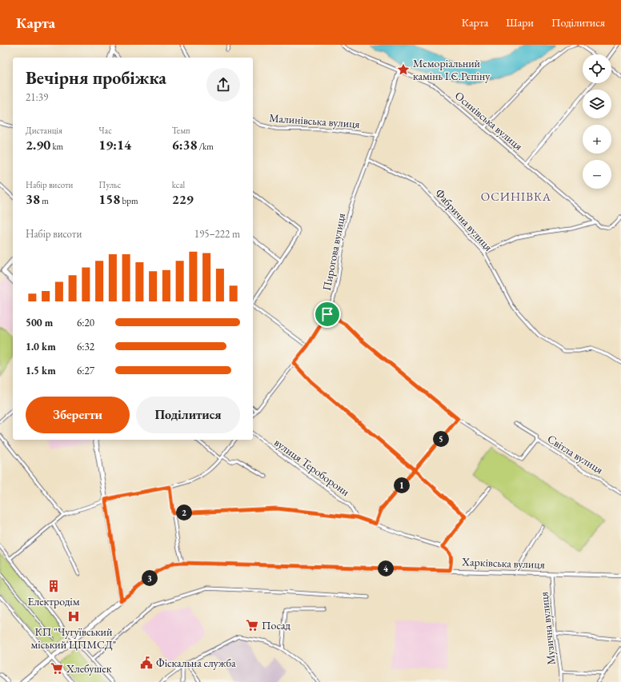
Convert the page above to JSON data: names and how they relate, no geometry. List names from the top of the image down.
{
  "streets": {
    "main road": ["Харківська вулиця"],
    "street": [
      "Малинівська вулиця",
      "Осинівська вулиця",
      "Фабрична вулиця",
      "Пирогова вулиця",
      "Світла вулиця",
      "вулиця Тероборони",
      "Музична вулиця"
    ]
  },
  "crossings": [
    ["Малинівська вулиця", "Пирогова вулиця"],
    ["Осинівська вулиця", "Пирогова вулиця"],
    ["Фабрична вулиця", "Пирогова вулиця"],
    ["Пирогова вулиця", "Світла вулиця"],
    ["Харківська вулиця", "Музична вулиця"]
  ],
  "districts": ["ОСИНІВКА"],
  "places": {
    "place": ["Меморіальний камінь І.Є.Рєпіну"],
    "building": ["Електродім"],
    "hospital": ["КП \"Чугуївський міський ЦПМСД\""],
    "supermarket": ["Посад", "Хлебушек"],
    "public building": ["Фіскальна служба"]
  },
  "page": {
    "header": "Карта",
    "nav": ["Карта", "Шари", "Поділитися"],
    "map_buttons": ["+", "−"],
    "heading": ["Вечірня пробіжка", "21:39"],
    "stats": [
      ["Дистанція", "2.90 km"],
      ["Час", "19:14"],
      ["Темп", "6:38 /km"],
      ["Набір висоти", "38 m"],
      ["Пульс", "158 bpm"],
      ["kcal", "229"]
    ],
    "chart": ["Набір висоти", "195–222 m"],
    "list": [
      {
        "name": "500 m",
        "note": "6:20"
      },
      {
        "name": "1.0 km",
        "note": "6:32"
      },
      {
        "name": "1.5 km",
        "note": "6:27"
      }
    ],
    "buttons": ["Зберегти", "Поділитися"],
    "pins": [
      "5",
      "1",
      "2",
      "4",
      "3"
    ]
  }
}
